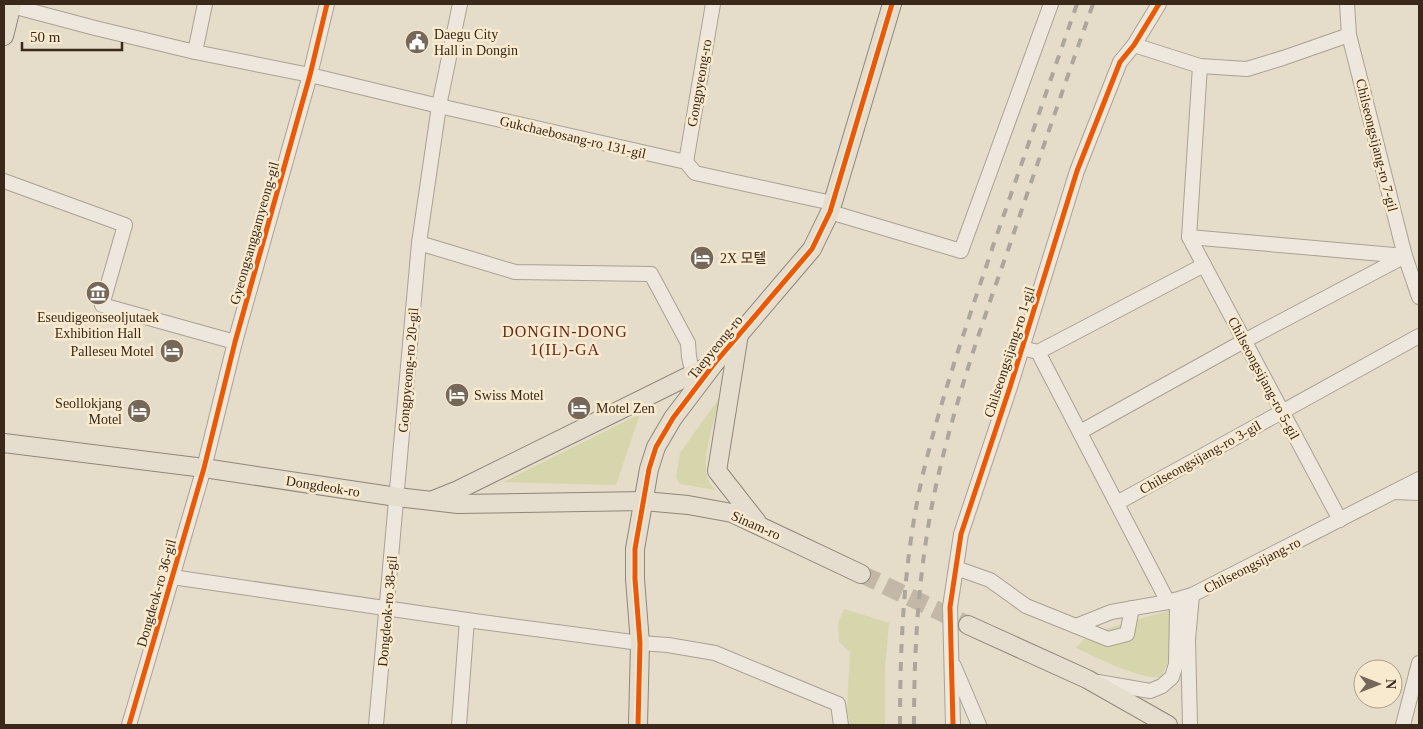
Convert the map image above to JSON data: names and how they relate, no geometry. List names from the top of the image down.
{
  "streets": {
    "main road": ["Taepyeong-ro", "Dongdeok-ro", "Sinam-ro"],
    "street": [
      "Gongpyeong-ro",
      "Gukchaebosang-ro 131-gil",
      "Chilseongsijang-ro 7-gil",
      "Gyeongsanggamyeong-gil",
      "Chilseongsijang-ro 1-gil",
      "Gongpyeong-ro 20-gil",
      "Chilseongsijang-ro 5-gil",
      "Chilseongsijang-ro 3-gil",
      "Chilseongsijang-ro",
      "Dongdeok-ro 36-gil",
      "Dongdeok-ro 38-gil"
    ]
  },
  "crossings": [
    ["Gongpyeong-ro", "Gukchaebosang-ro 131-gil"],
    ["Gukchaebosang-ro 131-gil", "Gyeongsanggamyeong-gil"],
    ["Gukchaebosang-ro 131-gil", "Taepyeong-ro"],
    ["Gukchaebosang-ro 131-gil", "Gongpyeong-ro 20-gil"],
    ["Gyeongsanggamyeong-gil", "Dongdeok-ro"],
    ["Gyeongsanggamyeong-gil", "Dongdeok-ro 36-gil"],
    ["Taepyeong-ro", "Dongdeok-ro"],
    ["Taepyeong-ro", "Sinam-ro"],
    ["Gongpyeong-ro 20-gil", "Dongdeok-ro"],
    ["Gongpyeong-ro 20-gil", "Dongdeok-ro 38-gil"],
    ["Chilseongsijang-ro 5-gil", "Chilseongsijang-ro 3-gil"],
    ["Chilseongsijang-ro 5-gil", "Chilseongsijang-ro"],
    ["Dongdeok-ro", "Sinam-ro"],
    ["Dongdeok-ro", "Dongdeok-ro 36-gil"],
    ["Dongdeok-ro", "Dongdeok-ro 38-gil"],
    ["Dongdeok-ro 36-gil", "Dongdeok-ro 38-gil"]
  ],
  "districts": ["DONGIN-DONG 1(IL)-GA"],
  "places": {
    "public building": ["Daegu City Hall in Dongin"],
    "hotel": [
      "2X 모텔",
      "Palleseu Motel",
      "Swiss Motel",
      "Motel Zen",
      "Seollokjang Motel"
    ],
    "museum": ["Eseudigeonseoljutaek Exhibition Hall"]
  },
  "scale_bar": "50 m",
  "north": "right"
}
